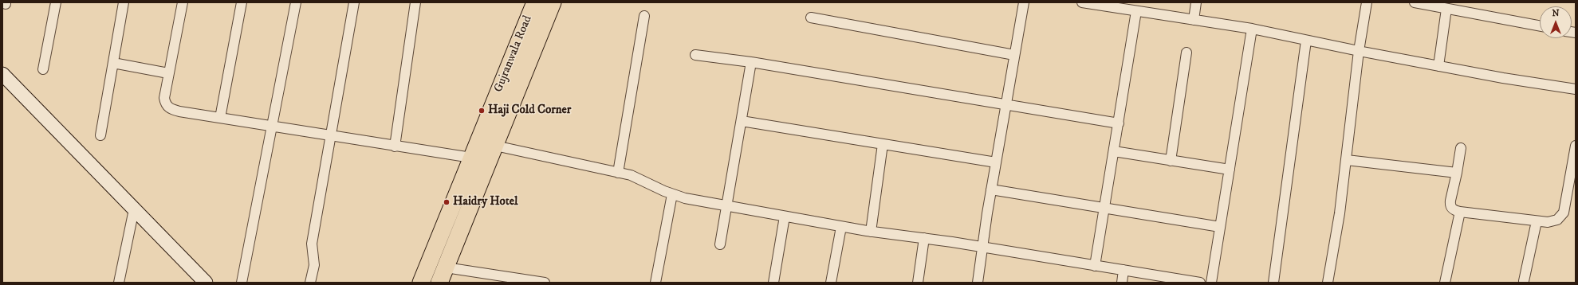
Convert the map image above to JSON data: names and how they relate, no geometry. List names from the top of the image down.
{
  "streets": {
    "highway": ["Gujranwala Road"]
  },
  "places": ["Haji Cold Corner", "Haidry Hotel"],
  "north": "top"
}
